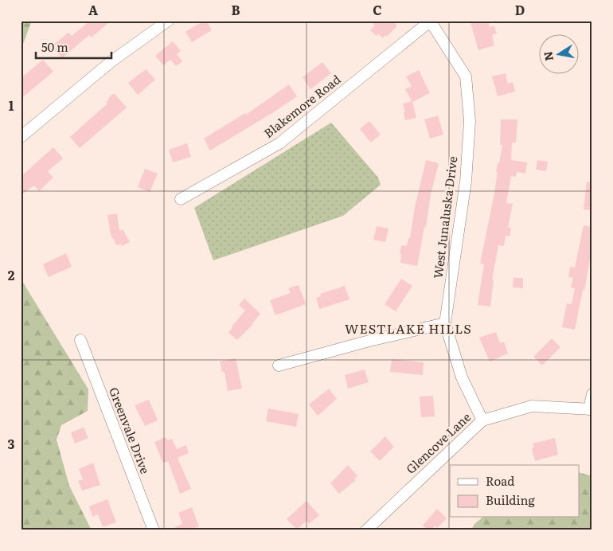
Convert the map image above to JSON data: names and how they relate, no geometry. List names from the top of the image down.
{
  "streets": {
    "street": [
      "Blakemore Road",
      "West Junaluska Drive",
      "Greenvale Drive",
      "Glencove Lane"
    ]
  },
  "crossings": [
    ["Blakemore Road", "West Junaluska Drive"],
    ["West Junaluska Drive", "Glencove Lane"]
  ],
  "districts": ["WESTLAKE HILLS"],
  "legend": ["Road", "Building"],
  "scale_bar": "50 m",
  "north": "left",
  "grid": {
    "columns": [
      "A",
      "B",
      "C",
      "D"
    ],
    "rows": ["1", "2", "3"]
  }
}
